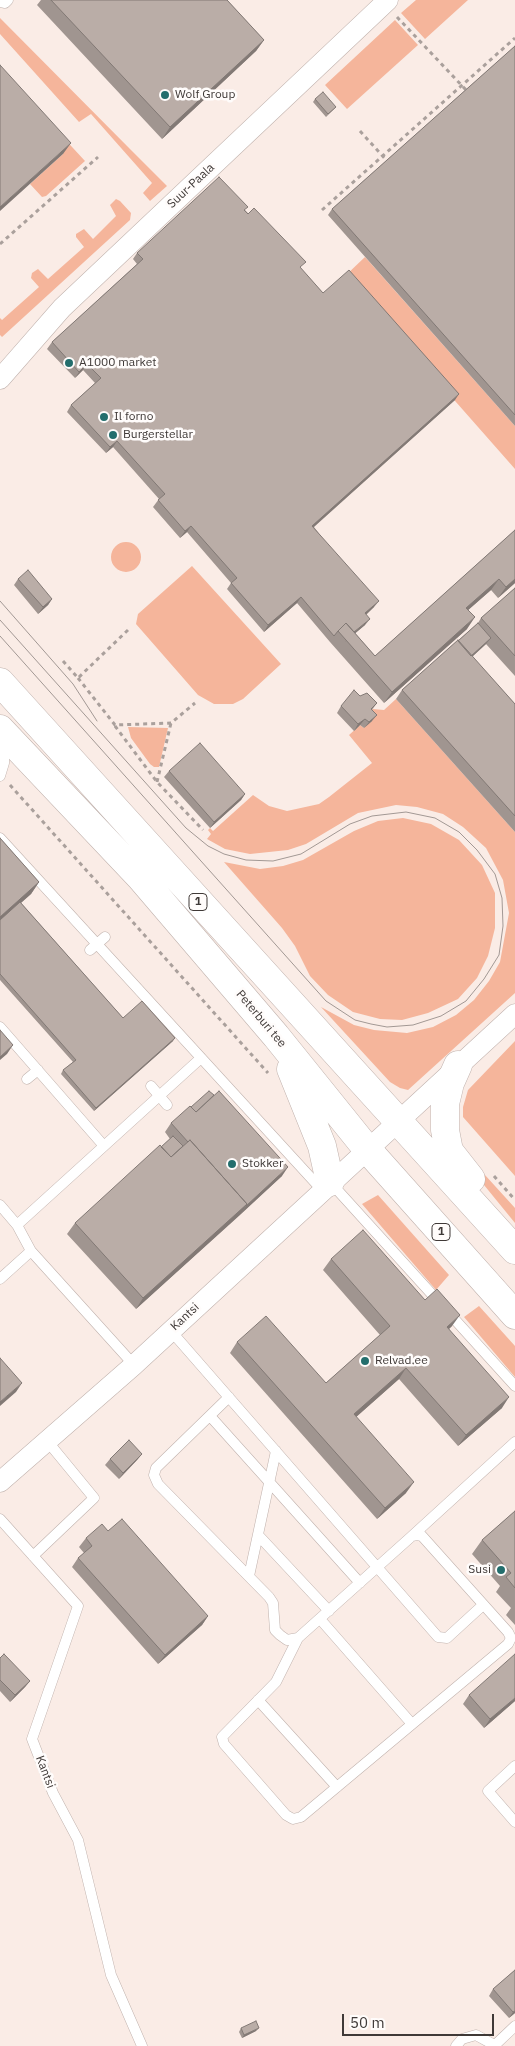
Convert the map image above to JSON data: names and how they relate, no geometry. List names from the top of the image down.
{
  "streets": {
    "highway": ["1", "Peterburi tee"],
    "street": ["Suur-Paala", "Kantsi"]
  },
  "crossings": [
    ["1", "Kantsi"],
    ["Peterburi tee", "Kantsi"]
  ],
  "places": [
    "Wolf Group",
    "A1000 market",
    "Il forno",
    "Burgerstellar",
    "Stokker",
    "Relvad.ee",
    "Susi"
  ],
  "scale_bar": "50 m"
}
